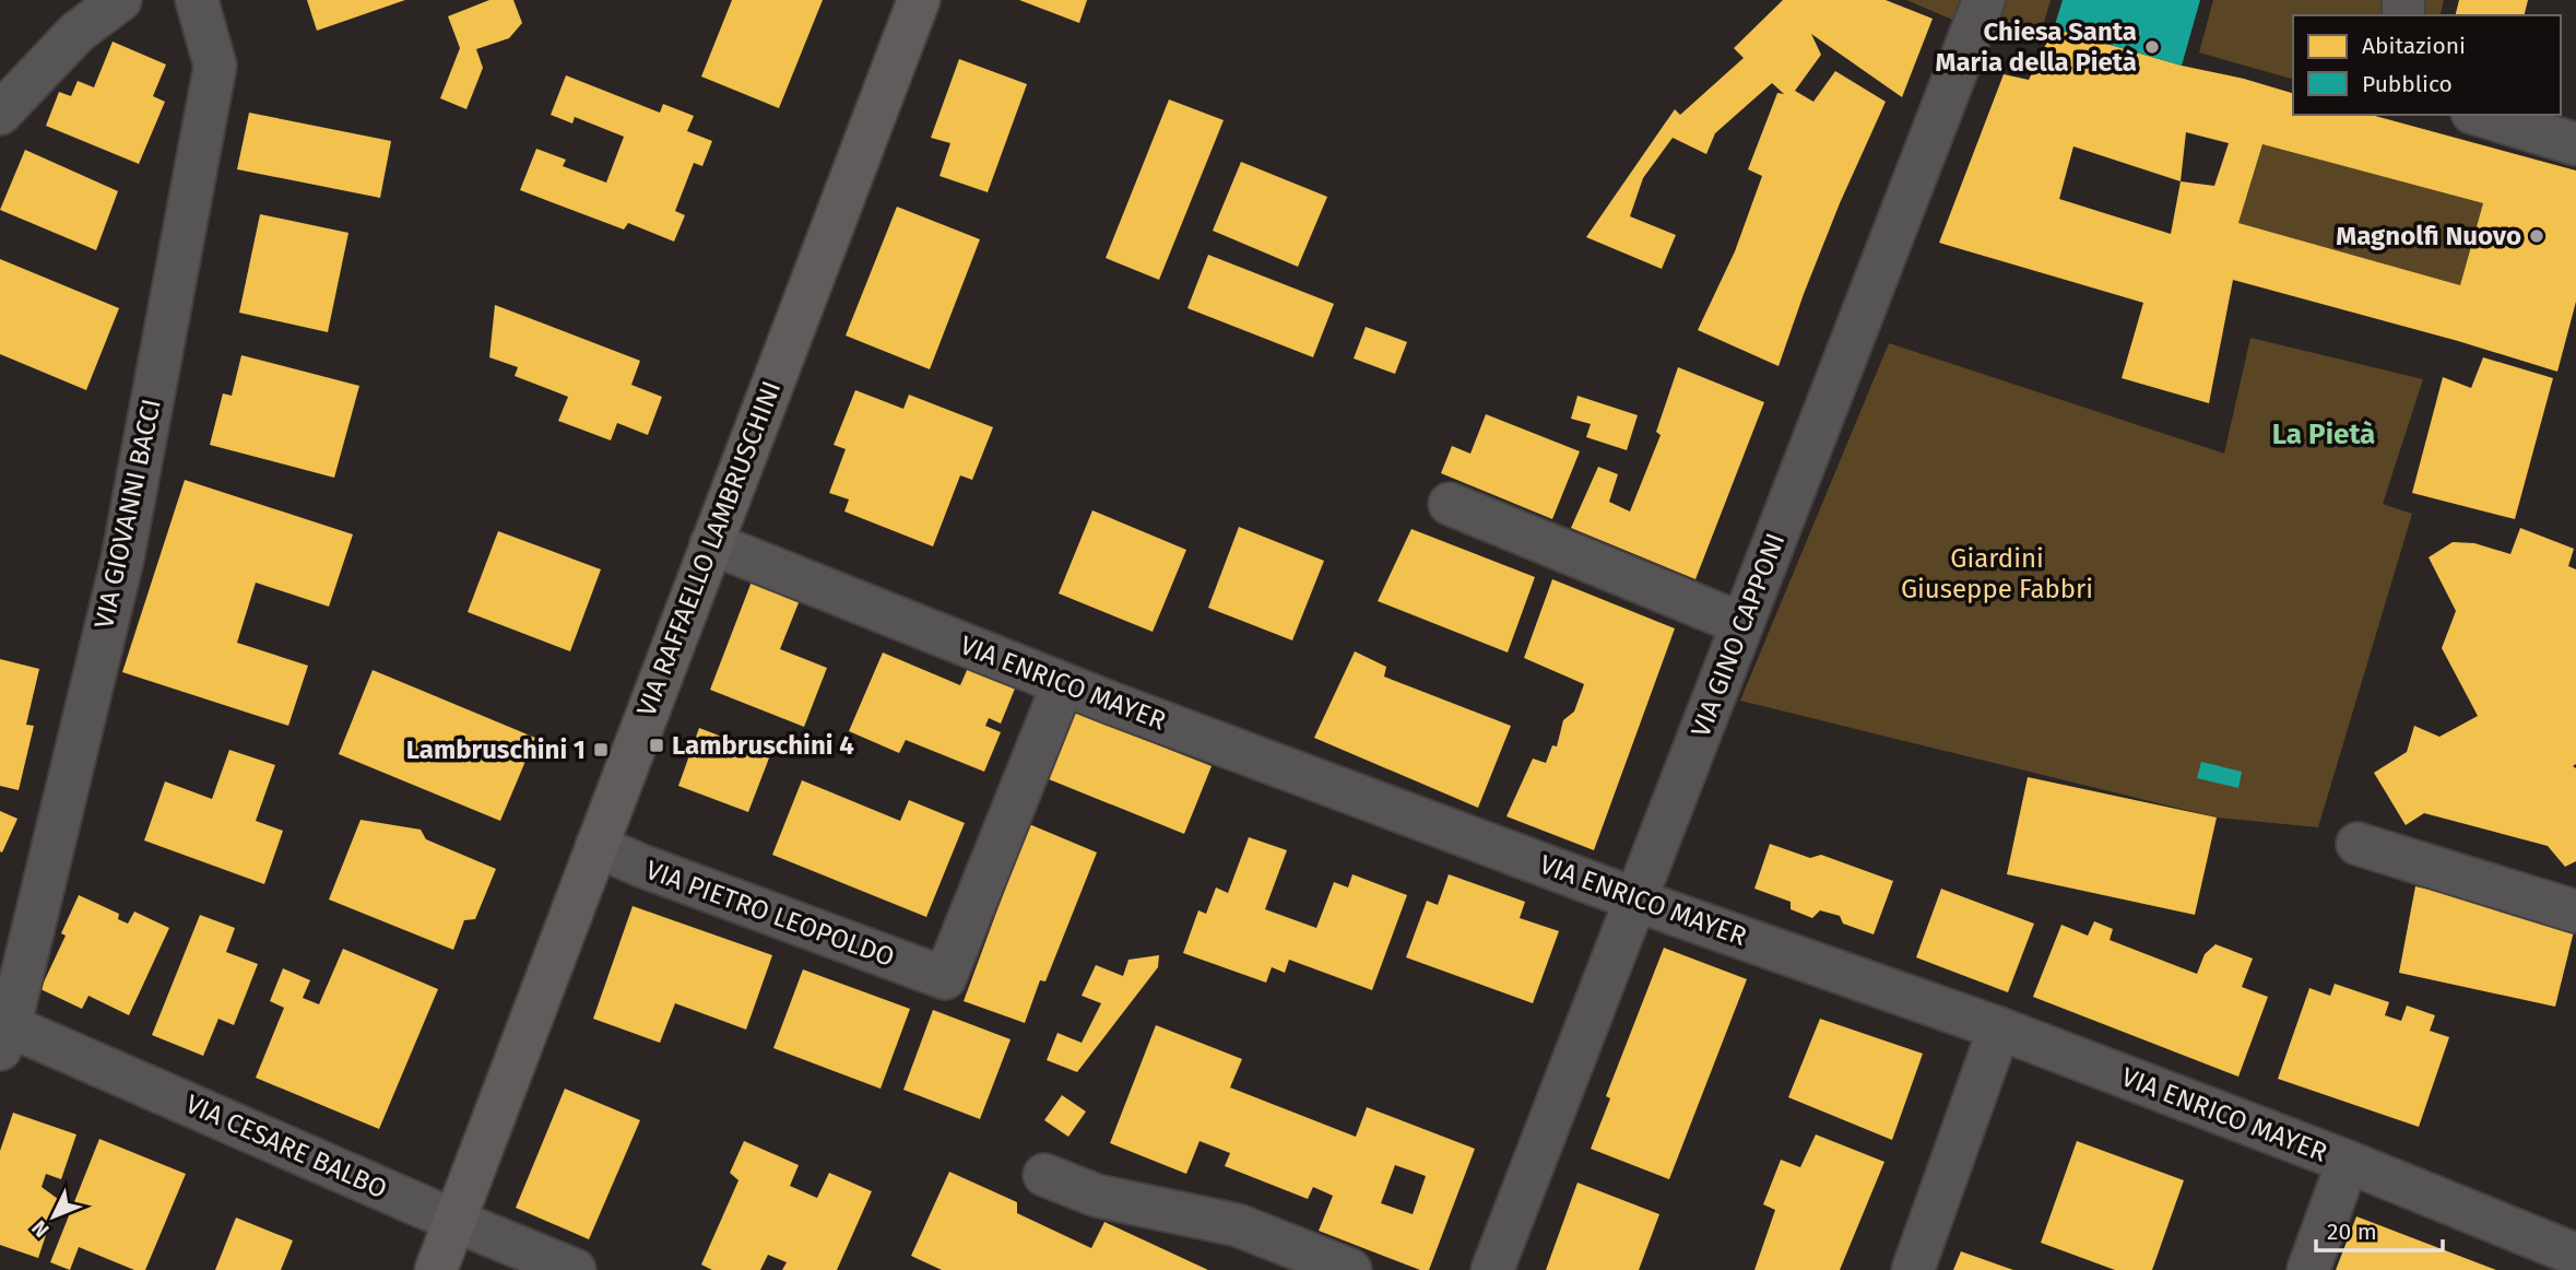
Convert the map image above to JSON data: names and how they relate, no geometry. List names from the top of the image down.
{
  "streets": {
    "main road": ["VIA RAFFAELLO LAMBRUSCHINI"],
    "street": [
      "VIA GIOVANNI BACCI",
      "VIA GINO CAPPONI",
      "VIA ENRICO MAYER",
      "VIA PIETRO LEOPOLDO",
      "VIA CESARE BALBO"
    ]
  },
  "crossings": [
    ["VIA GIOVANNI BACCI", "VIA CESARE BALBO"],
    ["VIA RAFFAELLO LAMBRUSCHINI", "VIA ENRICO MAYER"],
    ["VIA RAFFAELLO LAMBRUSCHINI", "VIA PIETRO LEOPOLDO"],
    ["VIA RAFFAELLO LAMBRUSCHINI", "VIA CESARE BALBO"],
    ["VIA GINO CAPPONI", "VIA ENRICO MAYER"],
    ["VIA ENRICO MAYER", "VIA PIETRO LEOPOLDO"]
  ],
  "districts": ["La Pietà"],
  "parks": ["Giardini Giuseppe Fabbri"],
  "places": {
    "other": ["Chiesa Santa Maria della Pietà", "Magnolfi Nuovo"],
    "transit": ["Lambruschini 4", "Lambruschini 1"]
  },
  "legend": ["Abitazioni", "Pubblico"],
  "scale_bar": "20 m",
  "north": "bottom left"
}
